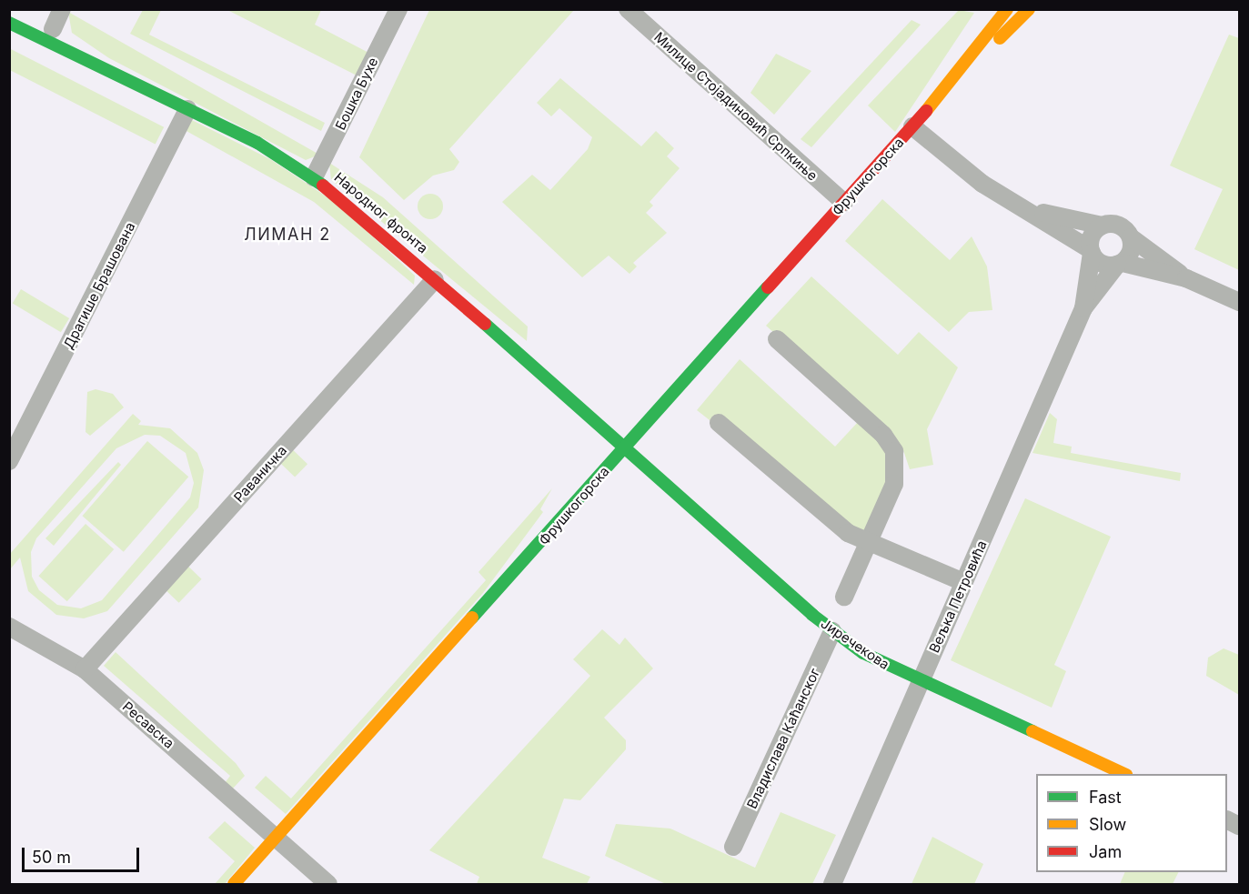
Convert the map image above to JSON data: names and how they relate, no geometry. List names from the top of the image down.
{
  "streets": {
    "street": [
      "Бошка Бухе",
      "Милице Стојадиновић Српкиње",
      "Фрушкогорска",
      "Народног фронта",
      "Драгише Брашована",
      "Раваничка",
      "Вељка Петровића",
      "Јиречекова",
      "Ресавска",
      "Владислава Каћанског"
    ]
  },
  "crossings": [
    ["Бошка Бухе", "Народног фронта"],
    ["Милице Стојадиновић Српкиње", "Фрушкогорска"],
    ["Фрушкогорска", "Народног фронта"],
    ["Фрушкогорска", "Јиречекова"],
    ["Фрушкогорска", "Ресавска"],
    ["Народног фронта", "Драгише Брашована"],
    ["Народног фронта", "Раваничка"],
    ["Народног фронта", "Јиречекова"],
    ["Раваничка", "Ресавска"],
    ["Вељка Петровића", "Јиречекова"],
    ["Јиречекова", "Владислава Каћанског"]
  ],
  "districts": ["ЛИМАН 2"],
  "legend": ["Fast", "Slow", "Jam"],
  "scale_bar": "50 m"
}
